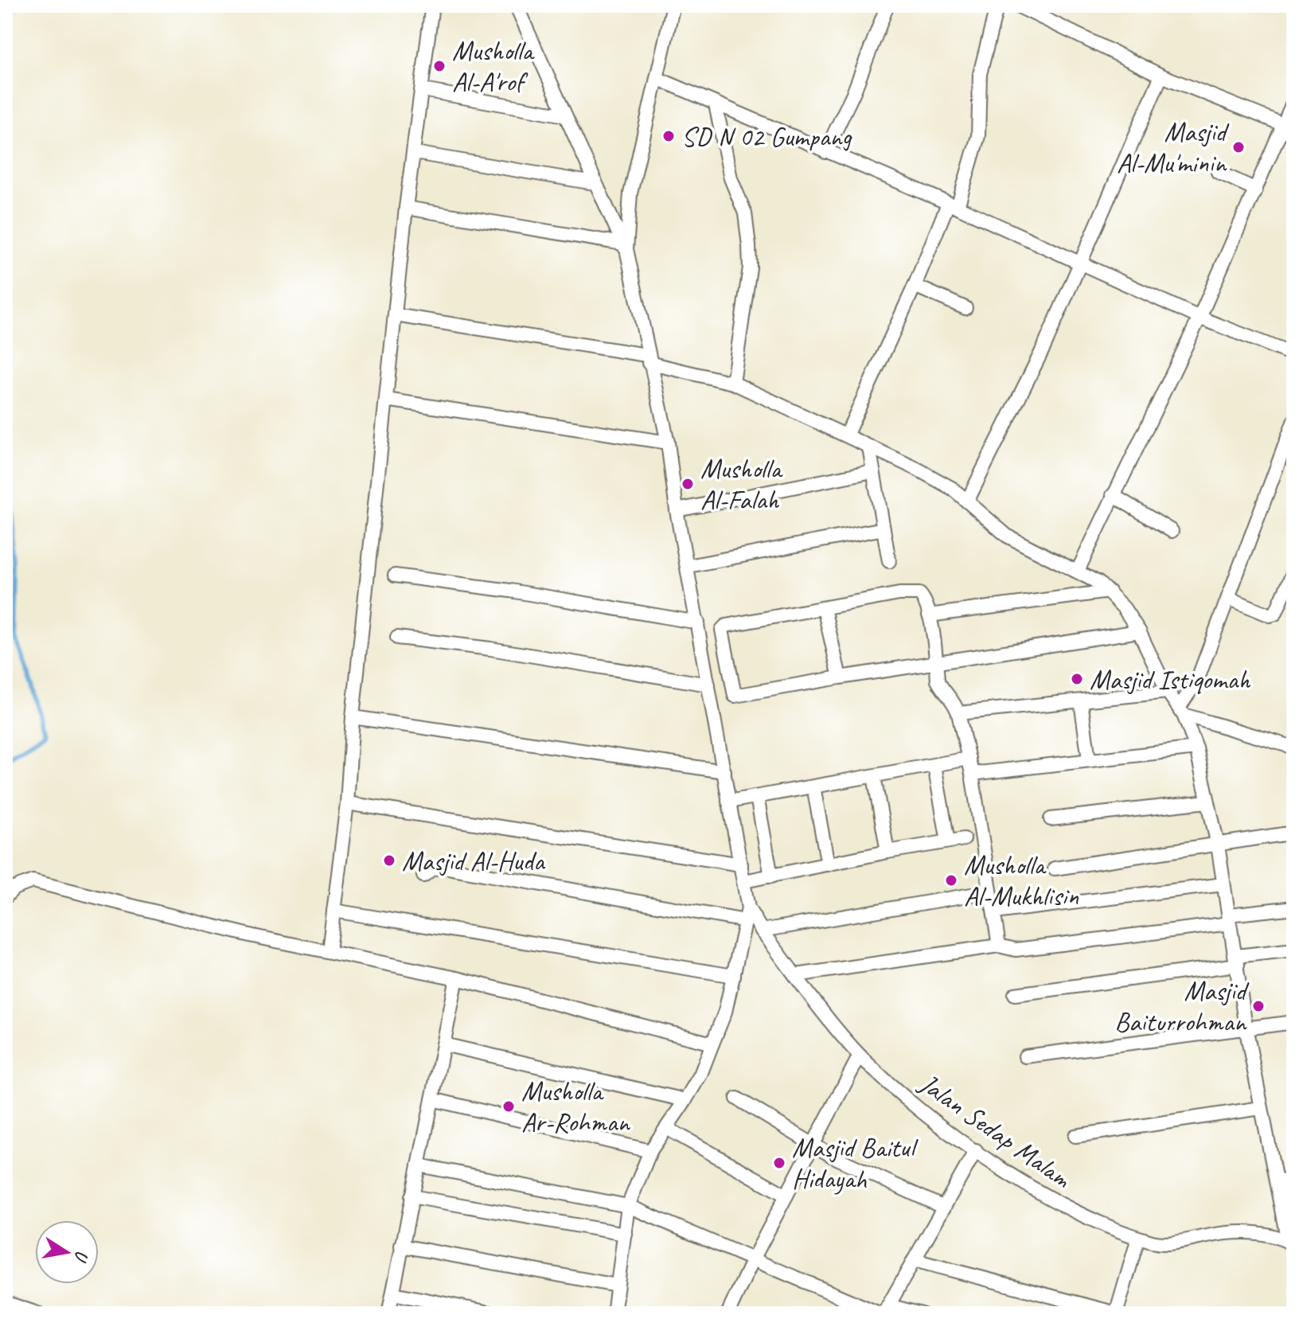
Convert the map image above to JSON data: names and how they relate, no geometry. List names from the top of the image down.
{
  "streets": {
    "street": ["Jalan Sedap Malam"]
  },
  "places": [
    "Musholla Al-A'rof",
    "SD N 02 Gumpang",
    "Masjid Al-Mu'minin",
    "Musholla Al-Falah",
    "Masjid Istiqomah",
    "Masjid Al-Huda",
    "Musholla Al-Mukhlisin",
    "Masjid Baiturrohman",
    "Musholla Ar-Rohman",
    "Masjid Baitul Hidayah"
  ],
  "north": "right"
}
